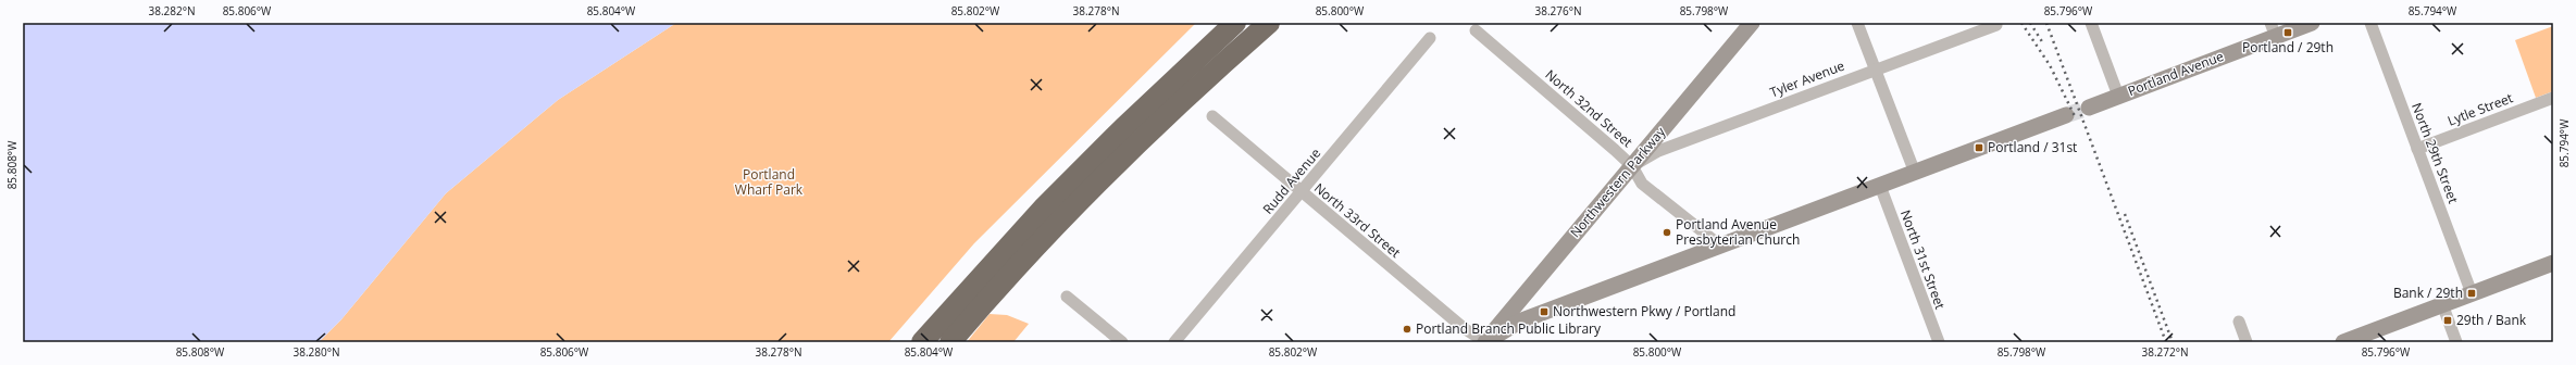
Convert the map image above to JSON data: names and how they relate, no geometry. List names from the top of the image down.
{
  "streets": {
    "street": [
      "Portland Avenue",
      "Tyler Avenue",
      "North 32nd Street",
      "Lytle Street",
      "North 29th Street",
      "Rudd Avenue",
      "Northwestern Parkway",
      "North 33rd Street",
      "North 31st Street"
    ]
  },
  "crossings": [
    ["Tyler Avenue", "North 32nd Street"],
    ["Tyler Avenue", "Northwestern Parkway"],
    ["North 32nd Street", "Northwestern Parkway"],
    ["Lytle Street", "North 29th Street"],
    ["Rudd Avenue", "North 33rd Street"],
    ["Northwestern Parkway", "North 33rd Street"]
  ],
  "parks": ["Portland Wharf Park"],
  "places": {
    "transit": [
      "Portland / 29th",
      "Portland / 31st",
      "Bank / 29th",
      "Northwestern Pkwy / Portland",
      "29th / Bank"
    ],
    "other": ["Portland Avenue Presbyterian Church", "Portland Branch Public Library"]
  },
  "coordinates": [
    "38.282°N",
    "85.806°W",
    "85.804°W",
    "85.802°W",
    "38.278°N",
    "85.800°W",
    "38.276°N",
    "85.798°W",
    "85.796°W",
    "85.794°W",
    "85.808°W",
    "38.280°N",
    "38.272°N"
  ]
}
